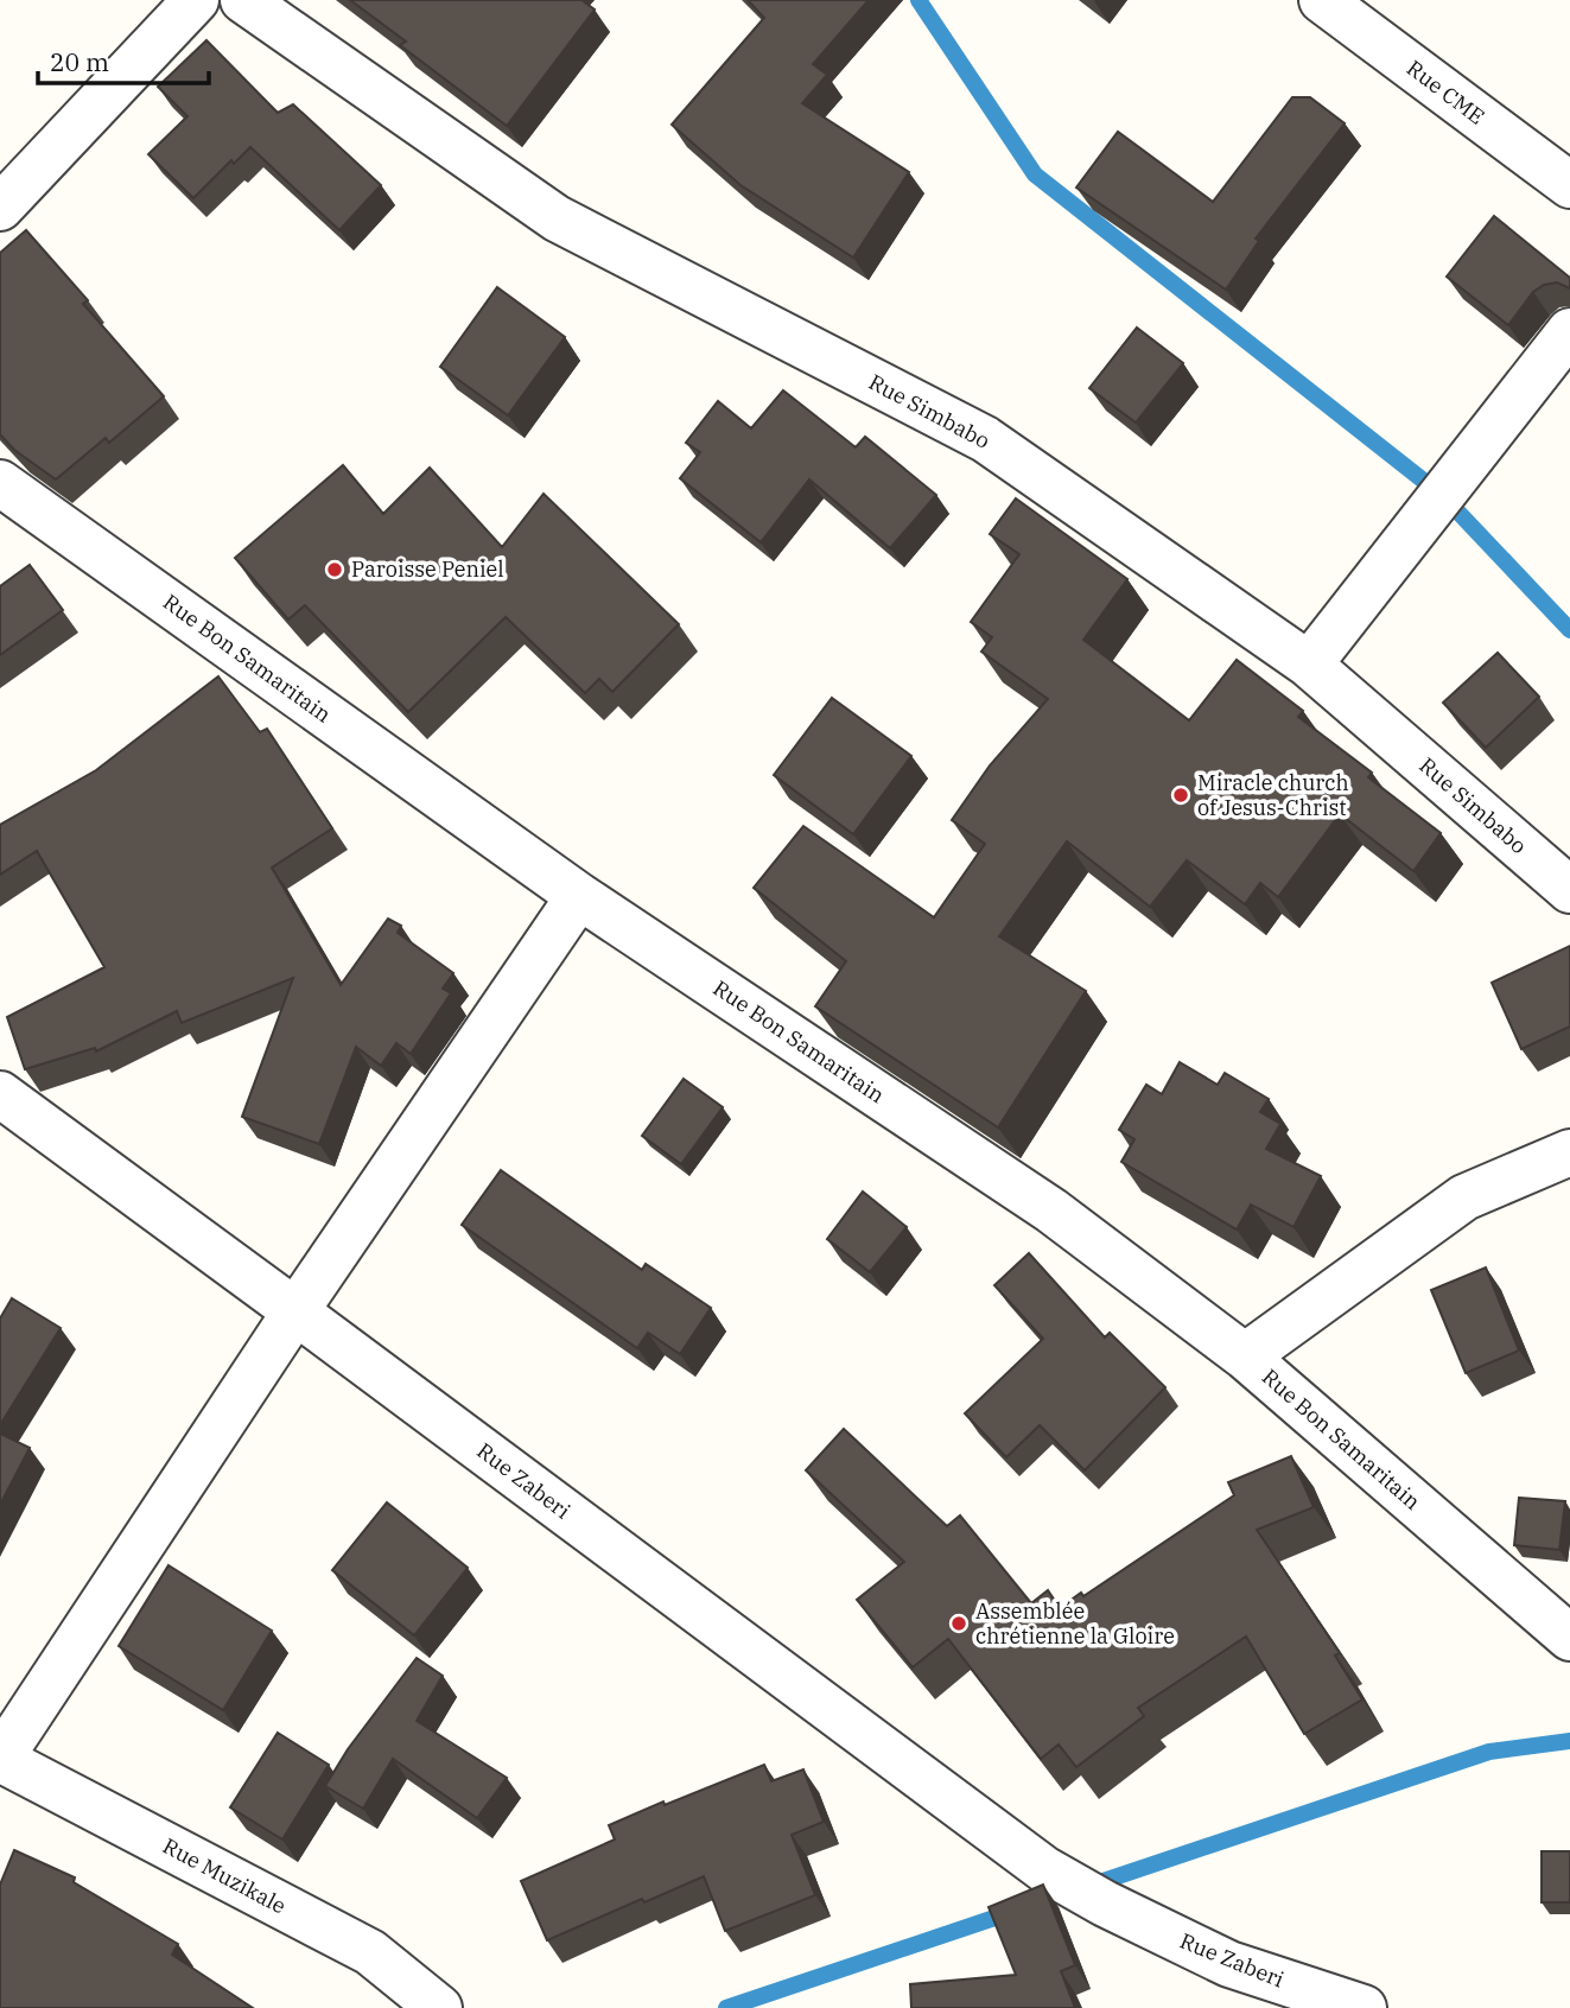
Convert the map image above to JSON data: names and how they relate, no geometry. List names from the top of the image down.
{
  "streets": {
    "street": [
      "Rue CME",
      "Rue Simbabo",
      "Rue Bon Samaritain",
      "Rue Zaberi",
      "Rue Muzikale"
    ]
  },
  "places": ["Paroisse Peniel", "Miracle church of Jesus-Christ", "Assemblée chrétienne la Gloire"],
  "scale_bar": "20 m"
}
